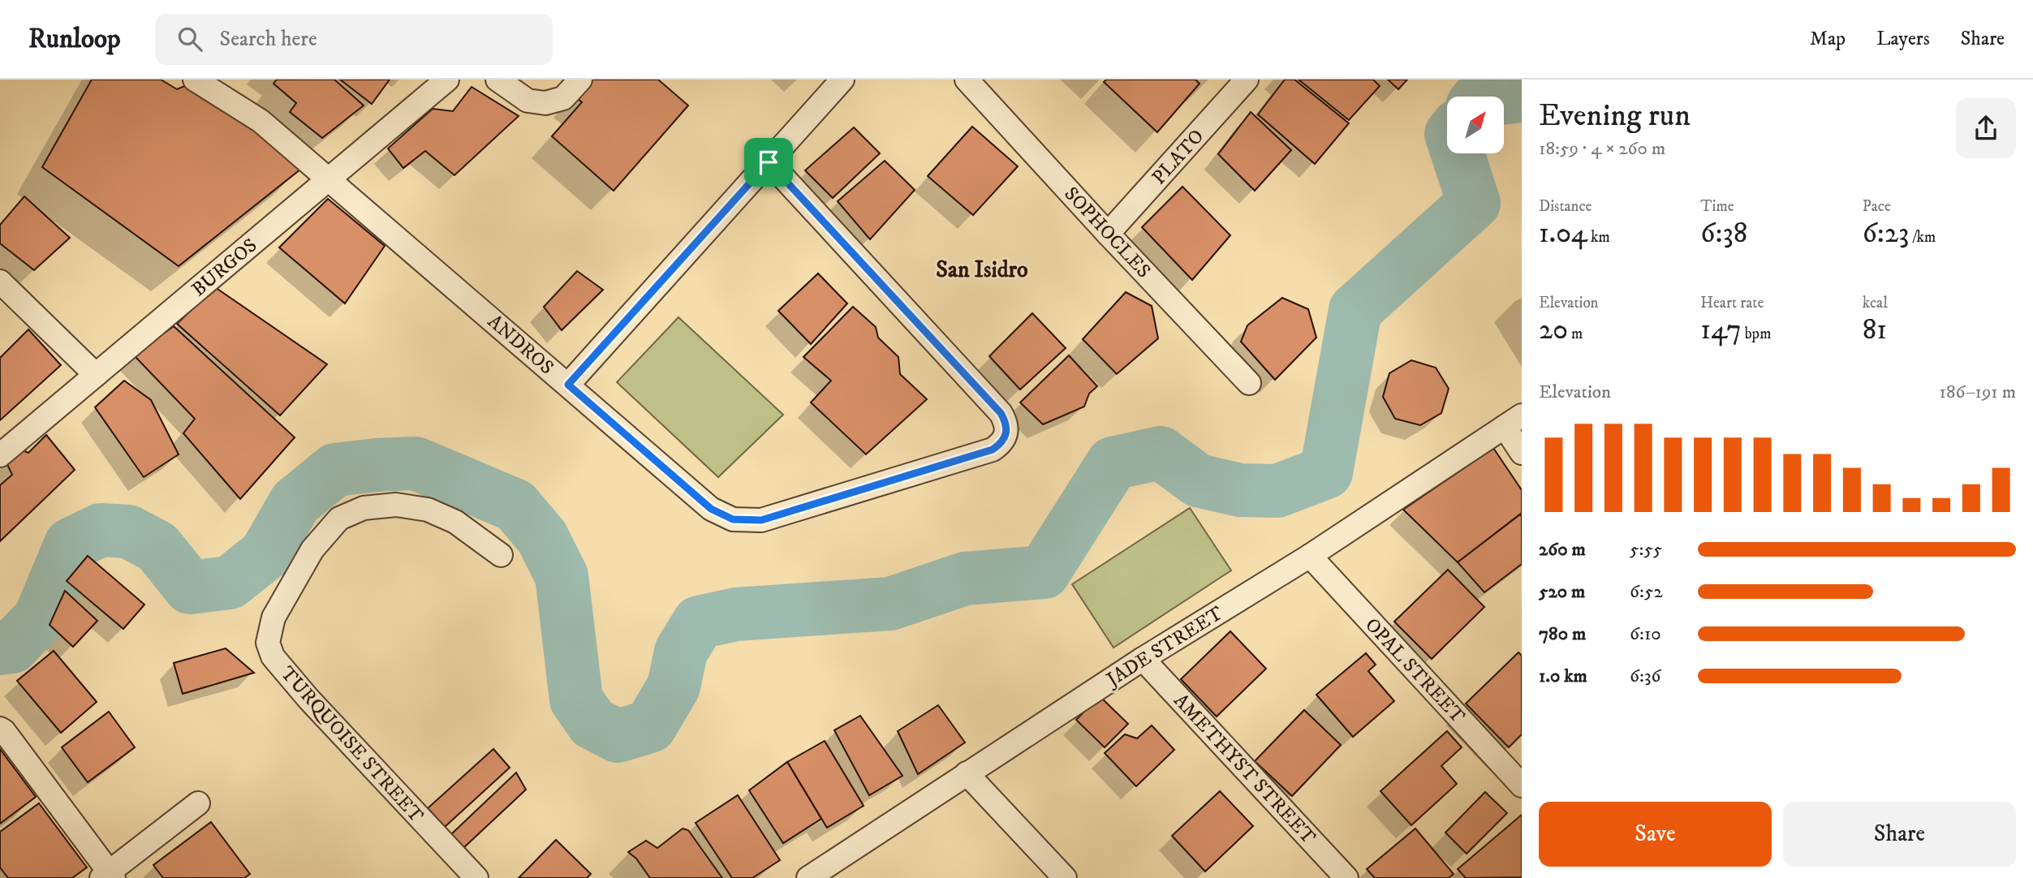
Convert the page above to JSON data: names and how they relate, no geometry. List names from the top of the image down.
{
  "streets": {
    "street": [
      "PLATO",
      "SOPHOCLES",
      "BURGOS",
      "ANDROS",
      "JADE STREET",
      "OPAL STREET",
      "TURQUOISE STREET",
      "AMETHYST STREET"
    ]
  },
  "crossings": [
    ["PLATO", "SOPHOCLES"],
    ["BURGOS", "ANDROS"],
    ["JADE STREET", "OPAL STREET"],
    ["JADE STREET", "AMETHYST STREET"]
  ],
  "districts": ["San Isidro"],
  "north": "top right",
  "page": {
    "header": "Runloop",
    "search": "Search here",
    "nav": ["Map", "Layers", "Share"],
    "heading": ["Evening run", "18:59 · 4 × 260 m"],
    "stats": [
      ["Distance", "1.04 km"],
      ["Time", "6:38"],
      ["Pace", "6:23 /km"],
      ["Elevation", "20 m"],
      ["Heart rate", "147 bpm"],
      ["kcal", "81"]
    ],
    "chart": ["Elevation", "186–191 m"],
    "list": [
      {
        "name": "260 m",
        "note": "5:55"
      },
      {
        "name": "520 m",
        "note": "6:52"
      },
      {
        "name": "780 m",
        "note": "6:10"
      },
      {
        "name": "1.0 km",
        "note": "6:36"
      }
    ],
    "buttons": ["Save", "Share"]
  }
}
